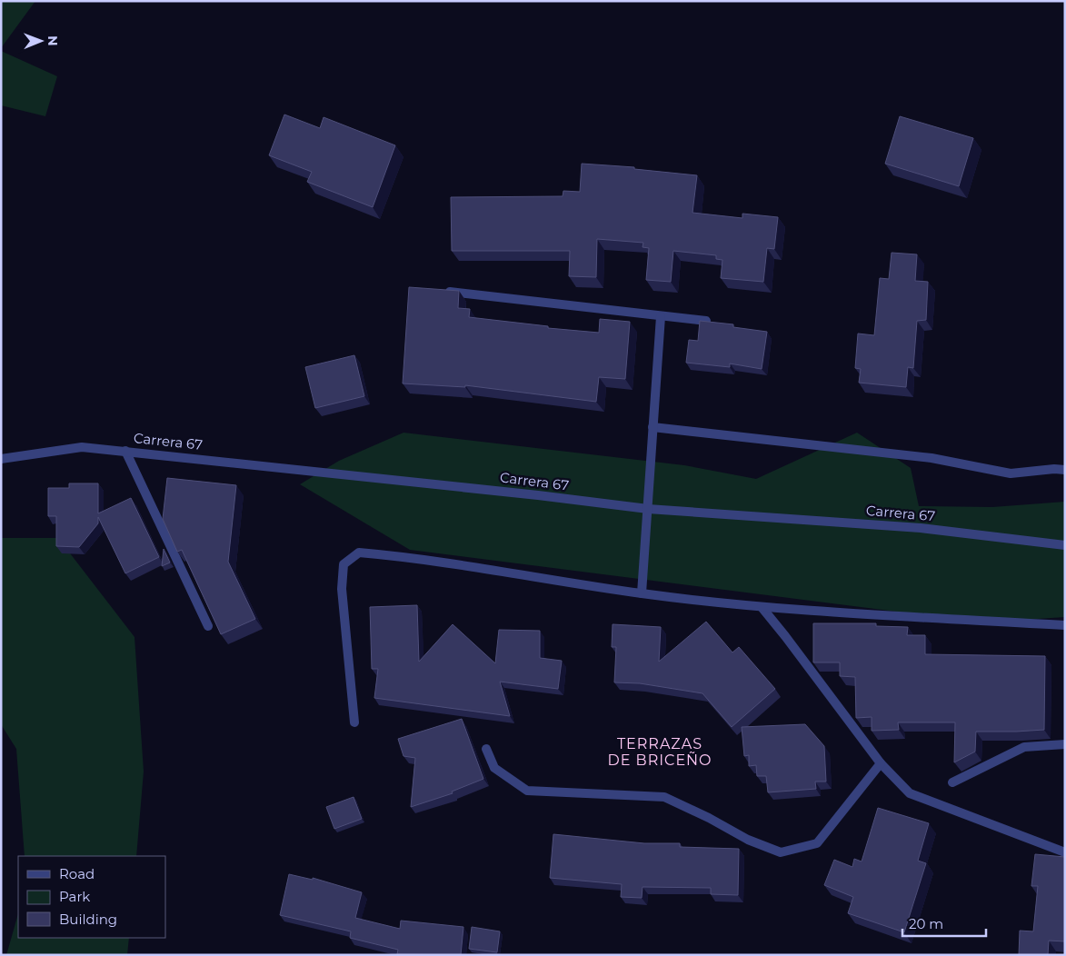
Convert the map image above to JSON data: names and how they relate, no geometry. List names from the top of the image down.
{
  "streets": {
    "street": ["Carrera 67"]
  },
  "districts": ["TERRAZAS DE BRICEÑO"],
  "legend": ["Road", "Park", "Building"],
  "scale_bar": "20 m",
  "north": "right"
}
